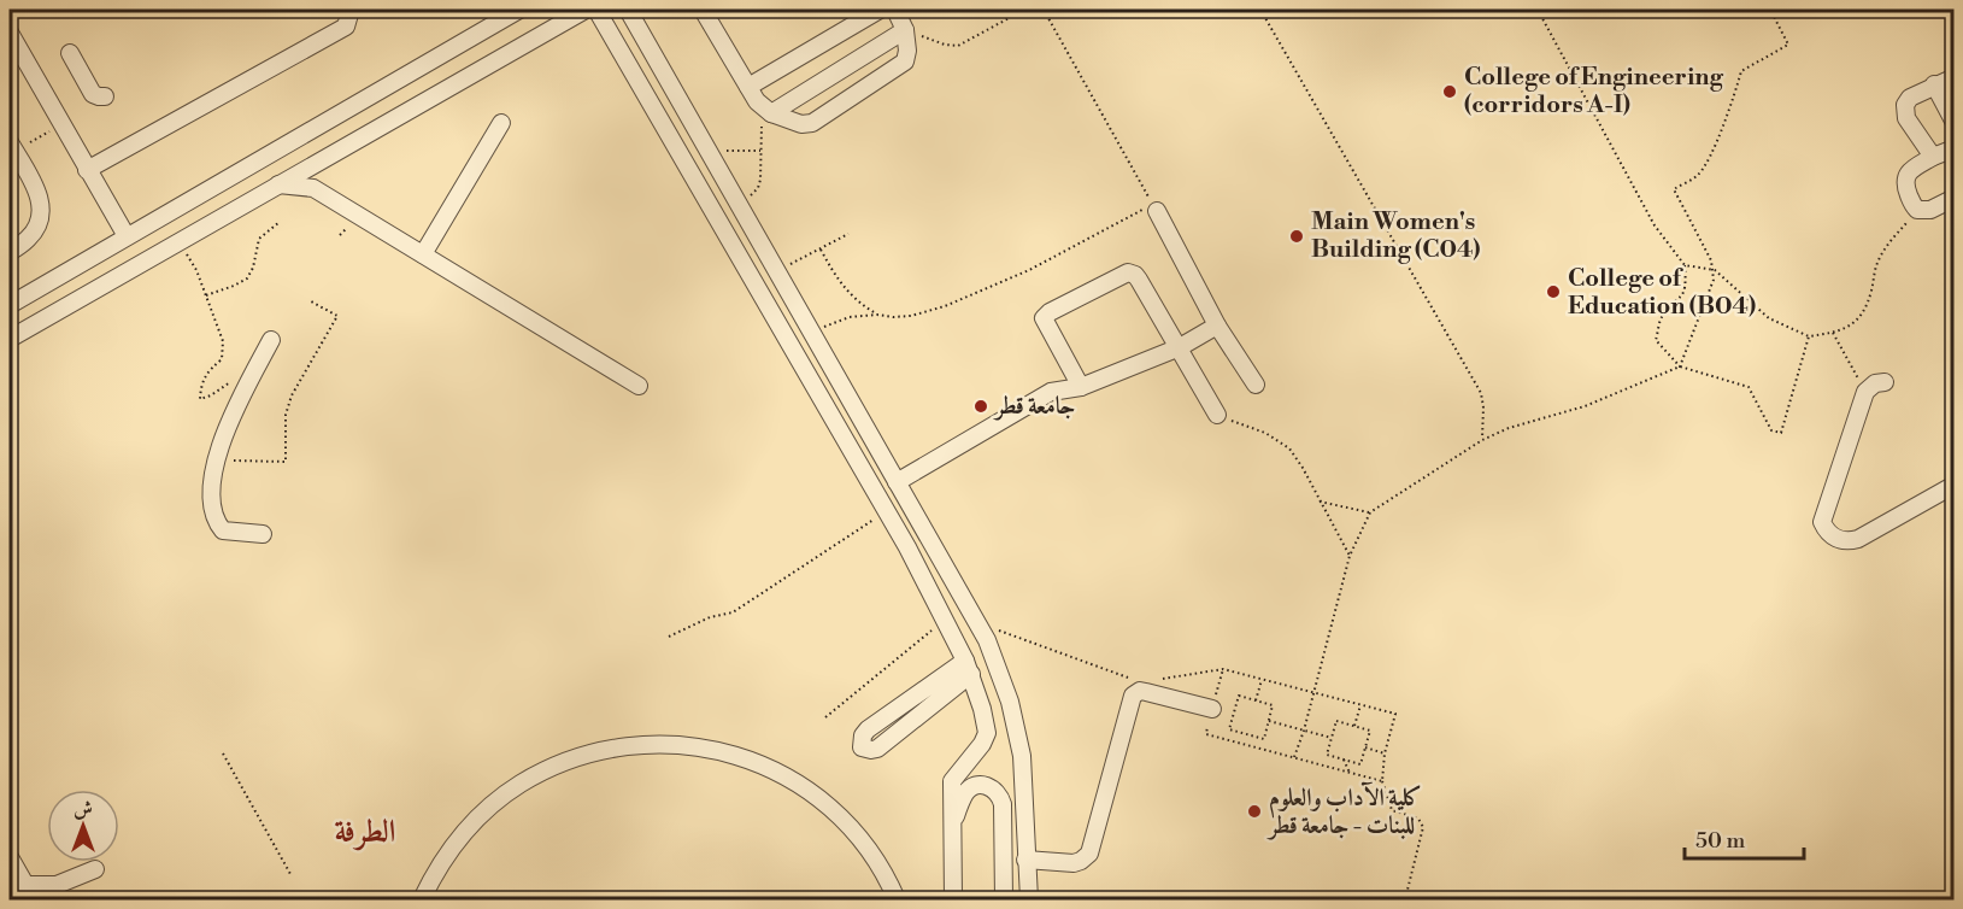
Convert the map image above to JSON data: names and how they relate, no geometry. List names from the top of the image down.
{
  "districts": ["الطرفة"],
  "places": [
    "College of Engineering (corridors A-I)",
    "Main Women's Building (C04)",
    "College of Education (B04)",
    "جامعة قطر",
    "كلية الآداب والعلوم للبنات - جامعة قطر"
  ],
  "scale_bar": "50 m",
  "north": "top"
}
